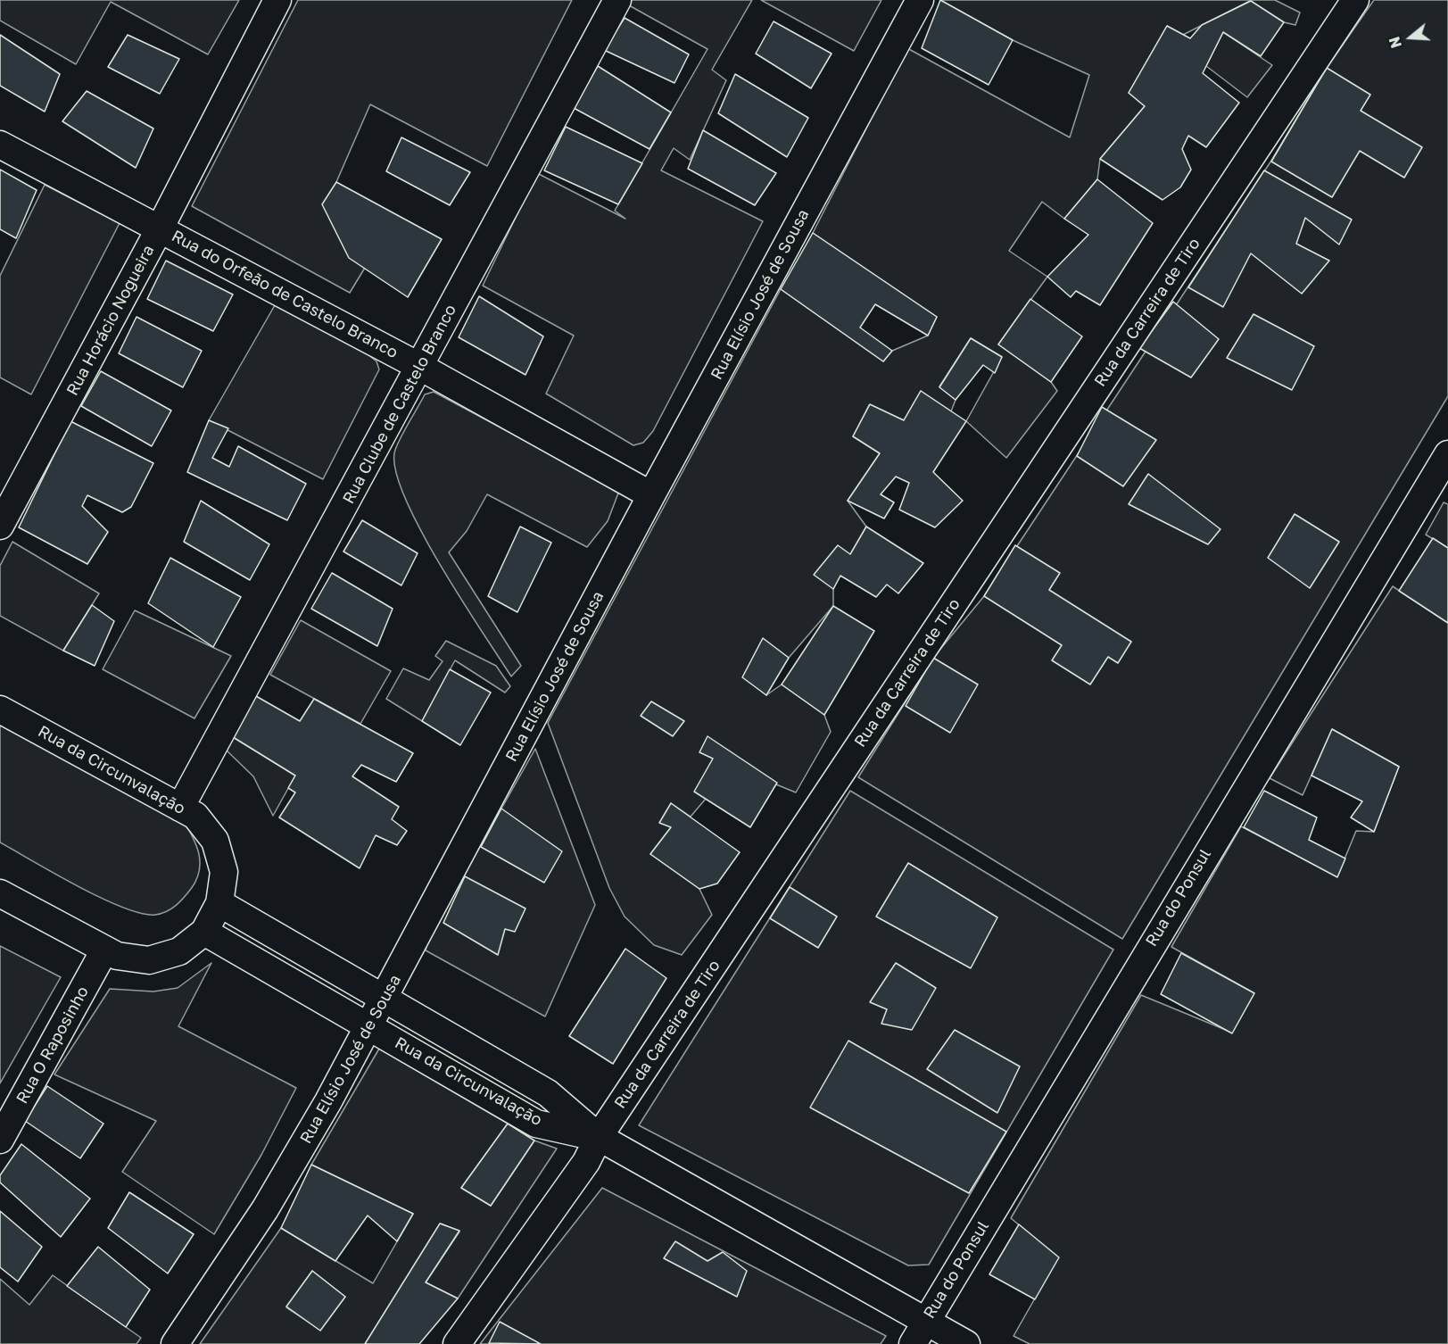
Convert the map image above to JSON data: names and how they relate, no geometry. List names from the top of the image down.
{
  "streets": {
    "street": [
      "Rua do Orfeão de Castelo Branco",
      "Rua Elísio José de Sousa",
      "Rua da Carreira de Tiro",
      "Rua Horácio Nogueira",
      "Rua Clube de Castelo Branco",
      "Rua da Circunvalação",
      "Rua do Ponsul",
      "Rua O Raposinho"
    ]
  },
  "crossings": [
    ["Rua do Orfeão de Castelo Branco", "Rua Elísio José de Sousa"],
    ["Rua do Orfeão de Castelo Branco", "Rua Horácio Nogueira"],
    ["Rua do Orfeão de Castelo Branco", "Rua Clube de Castelo Branco"],
    ["Rua Elísio José de Sousa", "Rua da Circunvalação"],
    ["Rua da Carreira de Tiro", "Rua da Circunvalação"],
    ["Rua Clube de Castelo Branco", "Rua da Circunvalação"],
    ["Rua da Circunvalação", "Rua do Ponsul"],
    ["Rua da Circunvalação", "Rua O Raposinho"]
  ],
  "north": "left"
}
